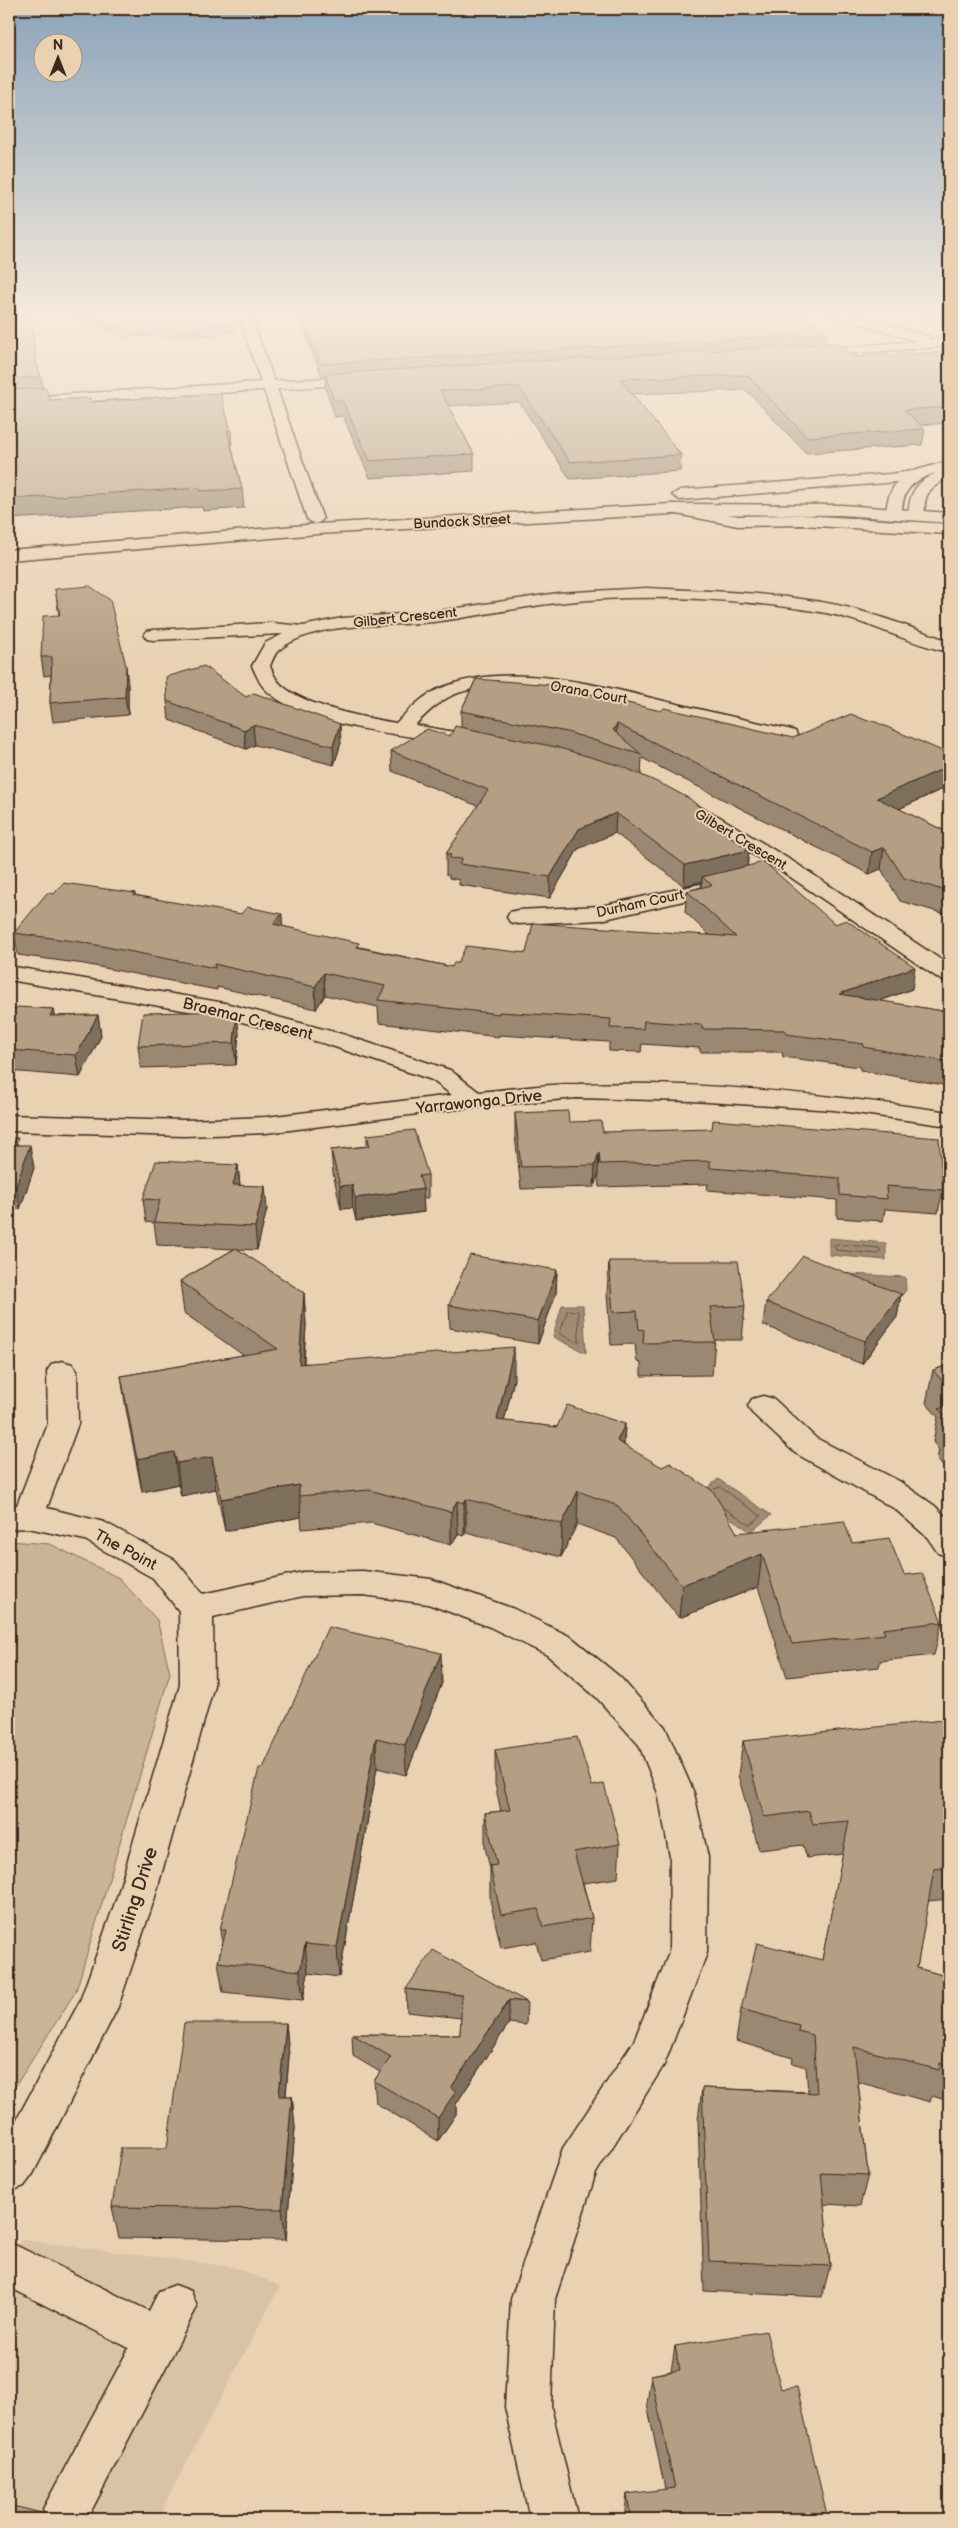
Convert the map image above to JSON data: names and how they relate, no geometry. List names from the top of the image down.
{
  "streets": {
    "street": [
      "Bundock Street",
      "Gilbert Crescent",
      "Orana Court",
      "Durham Court",
      "Braemar Crescent",
      "Yarrawonga Drive",
      "The Point",
      "Stirling Drive"
    ]
  },
  "crossings": [
    ["Gilbert Crescent", "Orana Court"],
    ["Gilbert Crescent", "Durham Court"],
    ["Braemar Crescent", "Yarrawonga Drive"],
    ["The Point", "Stirling Drive"]
  ],
  "north": "top"
}
